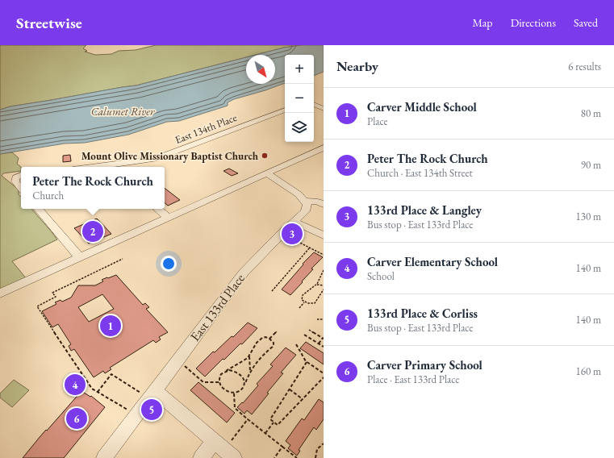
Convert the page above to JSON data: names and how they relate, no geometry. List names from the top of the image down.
{
  "streets": {
    "street": ["East 134th Place", "East 133rd Place"]
  },
  "water": ["Calumet River"],
  "places": ["Mount Olive Missionary Baptist Church"],
  "north": "bottom right",
  "page": {
    "header": "Streetwise",
    "nav": ["Map", "Directions", "Saved"],
    "heading": ["Nearby", "6 results"],
    "map_buttons": ["+", "−"],
    "list": [
      {
        "mark": "1",
        "name": "Carver Middle School",
        "note": "Place",
        "value": "80 m"
      },
      {
        "mark": "2",
        "name": "Peter The Rock Church",
        "note": "Church · East 134th Street",
        "value": "90 m"
      },
      {
        "mark": "3",
        "name": "133rd Place & Langley",
        "note": "Bus stop · East 133rd Place",
        "value": "130 m"
      },
      {
        "mark": "4",
        "name": "Carver Elementary School",
        "note": "School",
        "value": "140 m"
      },
      {
        "mark": "5",
        "name": "133rd Place & Corliss",
        "note": "Bus stop · East 133rd Place",
        "value": "140 m"
      },
      {
        "mark": "6",
        "name": "Carver Primary School",
        "note": "Place · East 133rd Place",
        "value": "160 m"
      }
    ],
    "popup": ["Peter The Rock Church", "Church"],
    "pins": [
      "2",
      "3",
      "1",
      "4",
      "5",
      "6"
    ]
  }
}
